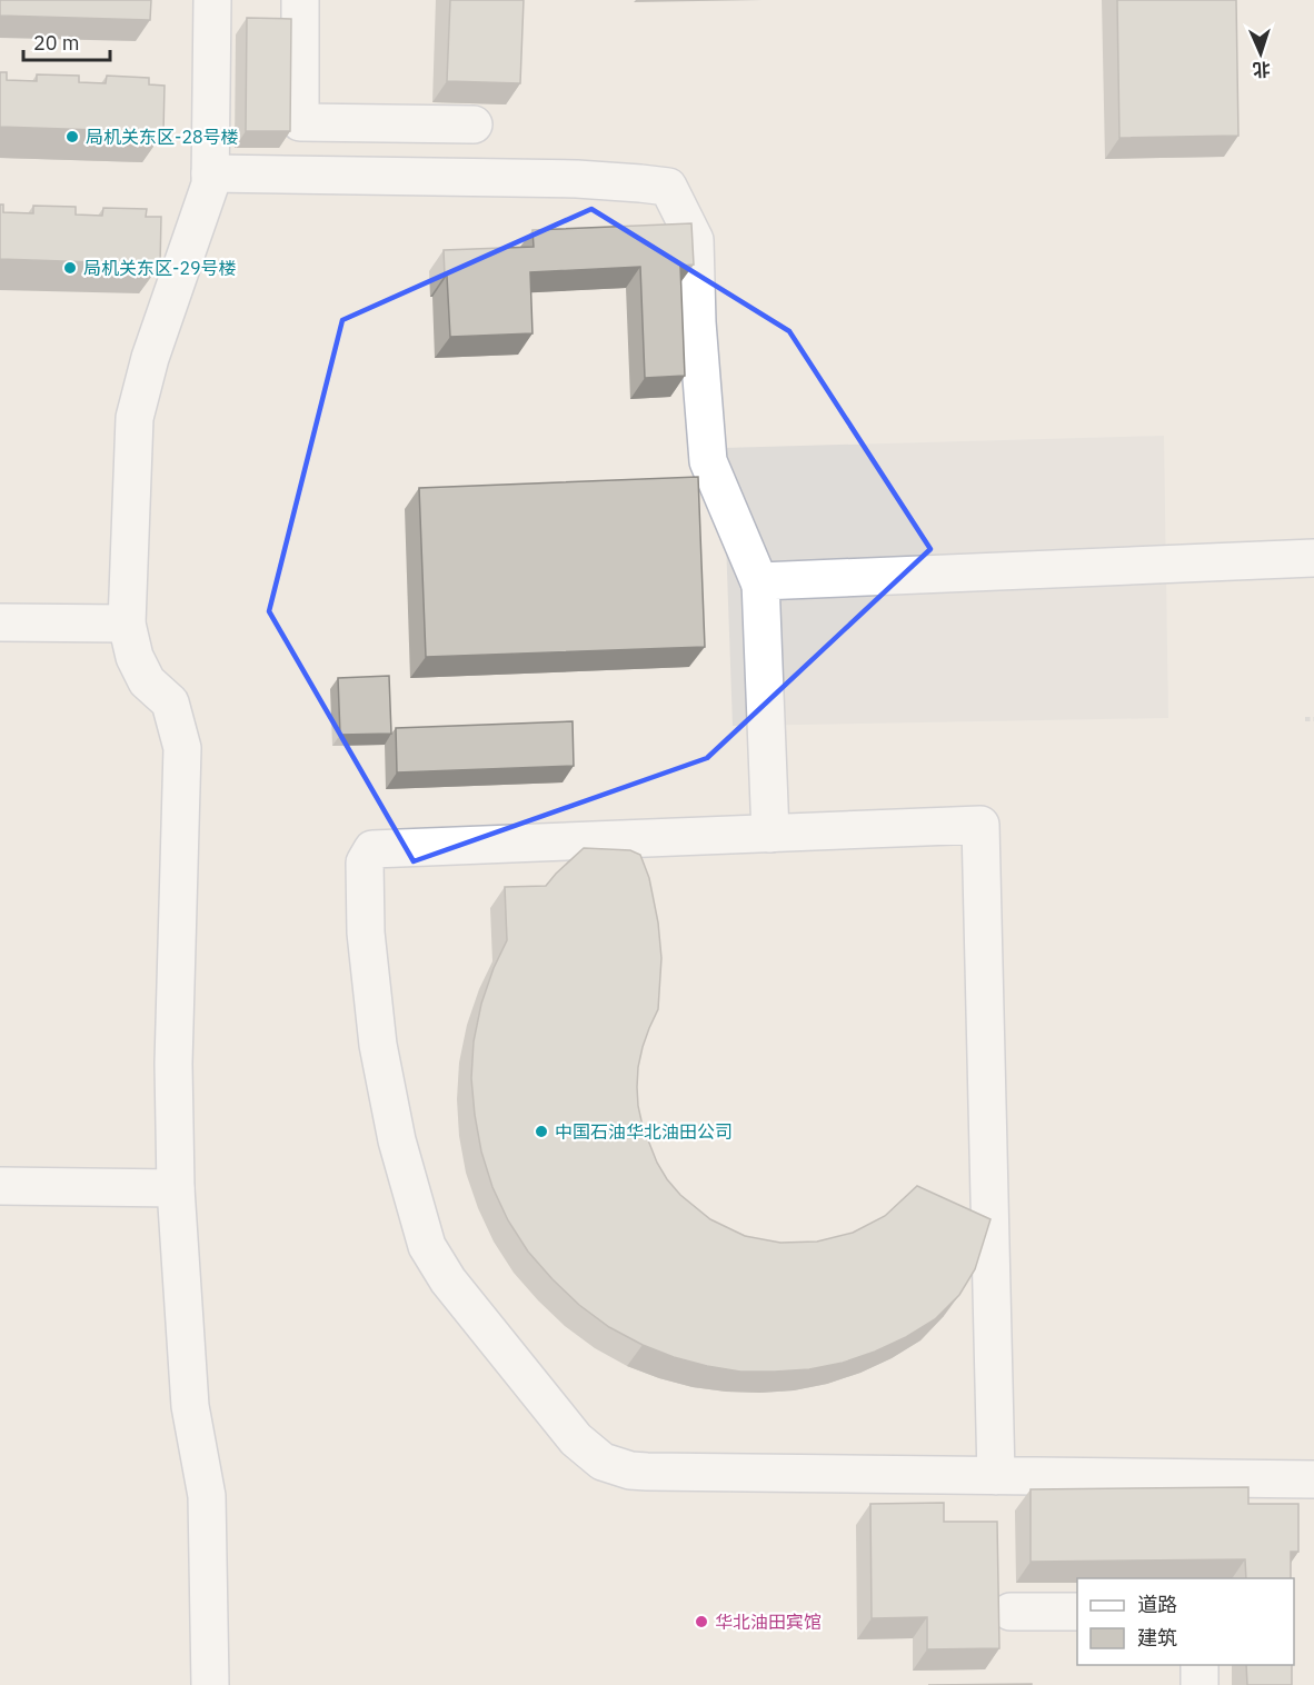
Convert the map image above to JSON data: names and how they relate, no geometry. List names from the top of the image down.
{
  "places": [
    "局机关东区-28号楼",
    "局机关东区-29号楼",
    "中国石油华北油田公司",
    "华北油田宾馆"
  ],
  "legend": ["道路", "建筑"],
  "scale_bar": "20 m",
  "north": "bottom"
}
